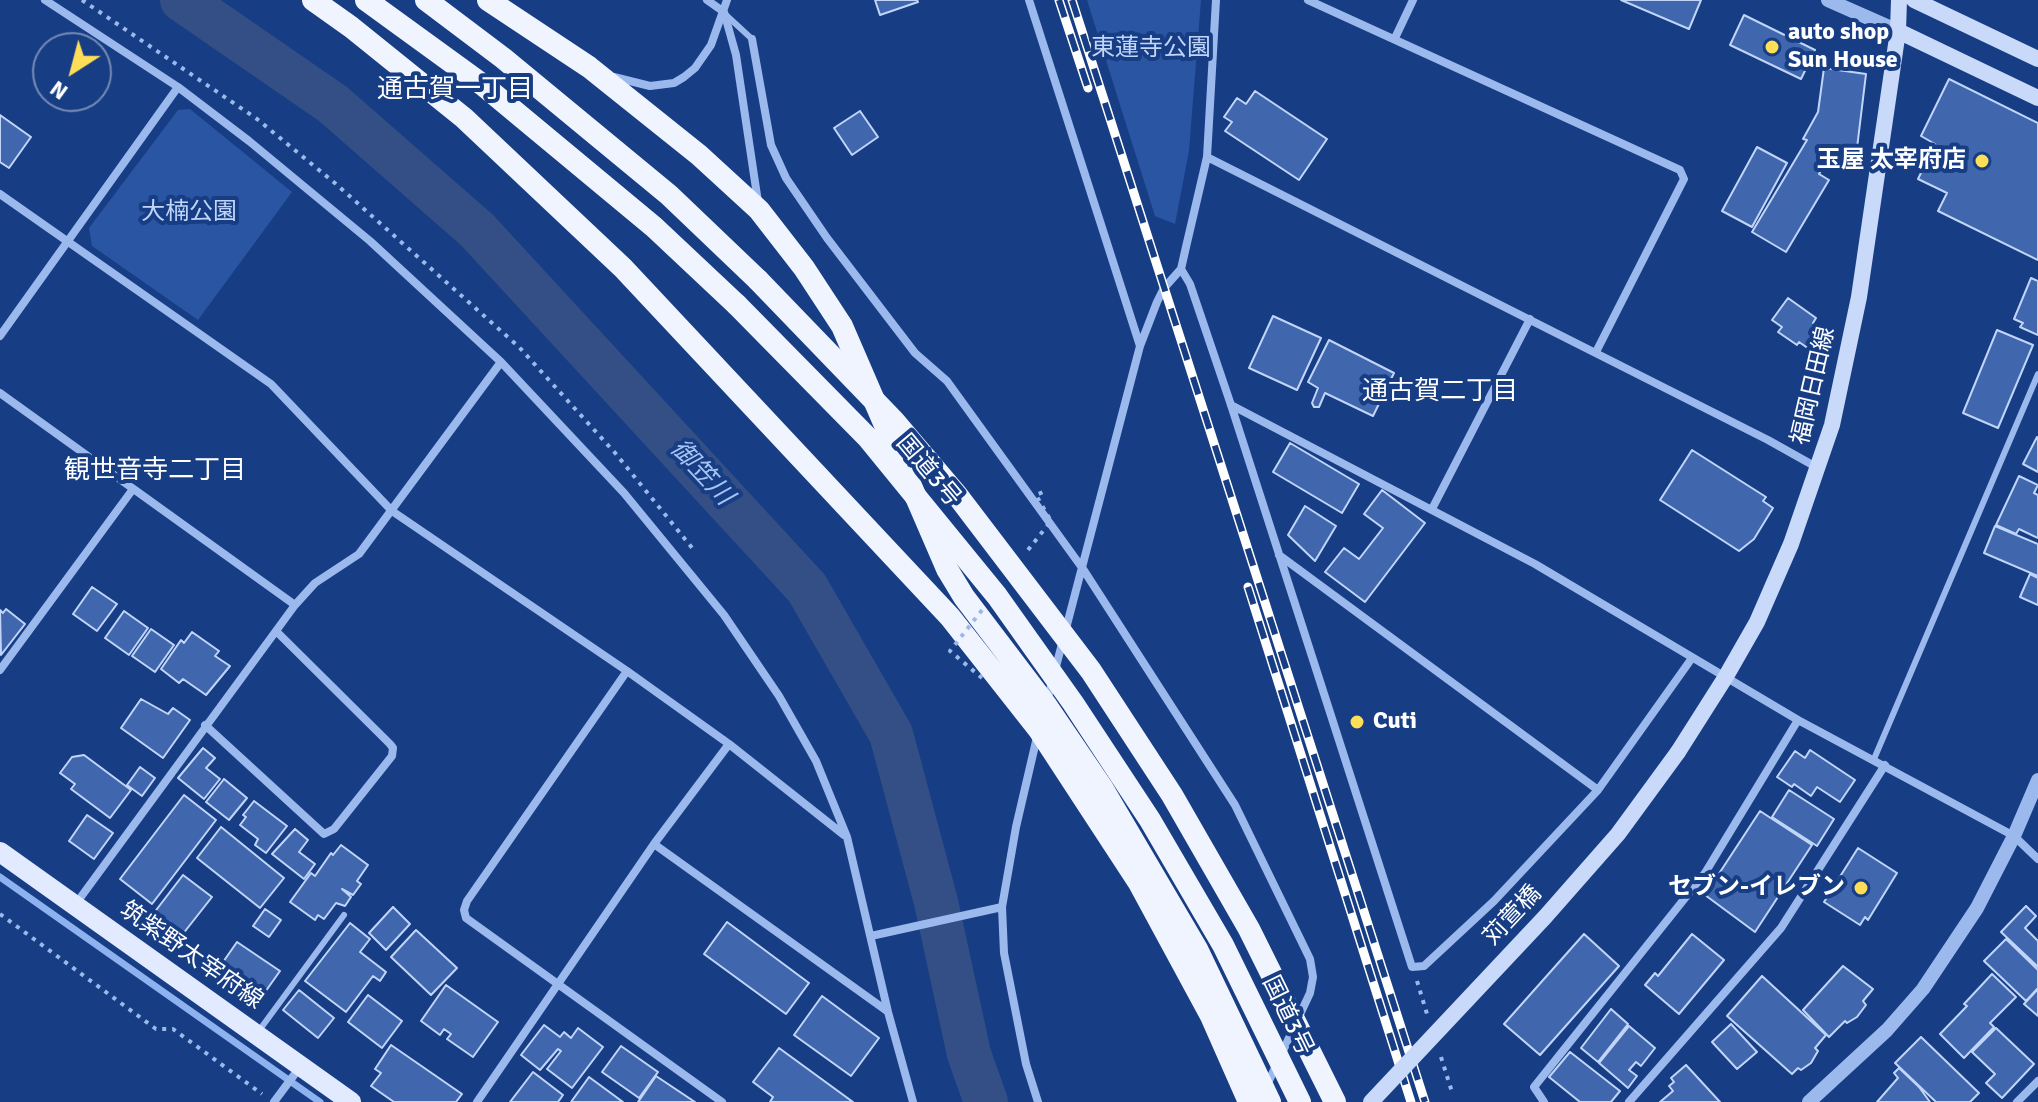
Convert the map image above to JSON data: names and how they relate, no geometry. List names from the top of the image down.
{
  "streets": {
    "highway": ["国道3号"],
    "main road": ["福岡日田線", "苅萱橋", "筑紫野太宰府線"]
  },
  "crossings": [
    ["福岡日田線", "苅萱橋"]
  ],
  "districts": ["通古賀一丁目", "通古賀二丁目", "観世音寺二丁目"],
  "water": ["御笠川"],
  "parks": ["東蓮寺公園", "大楠公園"],
  "places": [
    "auto shop Sun House",
    "玉屋 太宰府店",
    "Cuti",
    "セブン-イレブン"
  ],
  "north": "bottom left"
}
